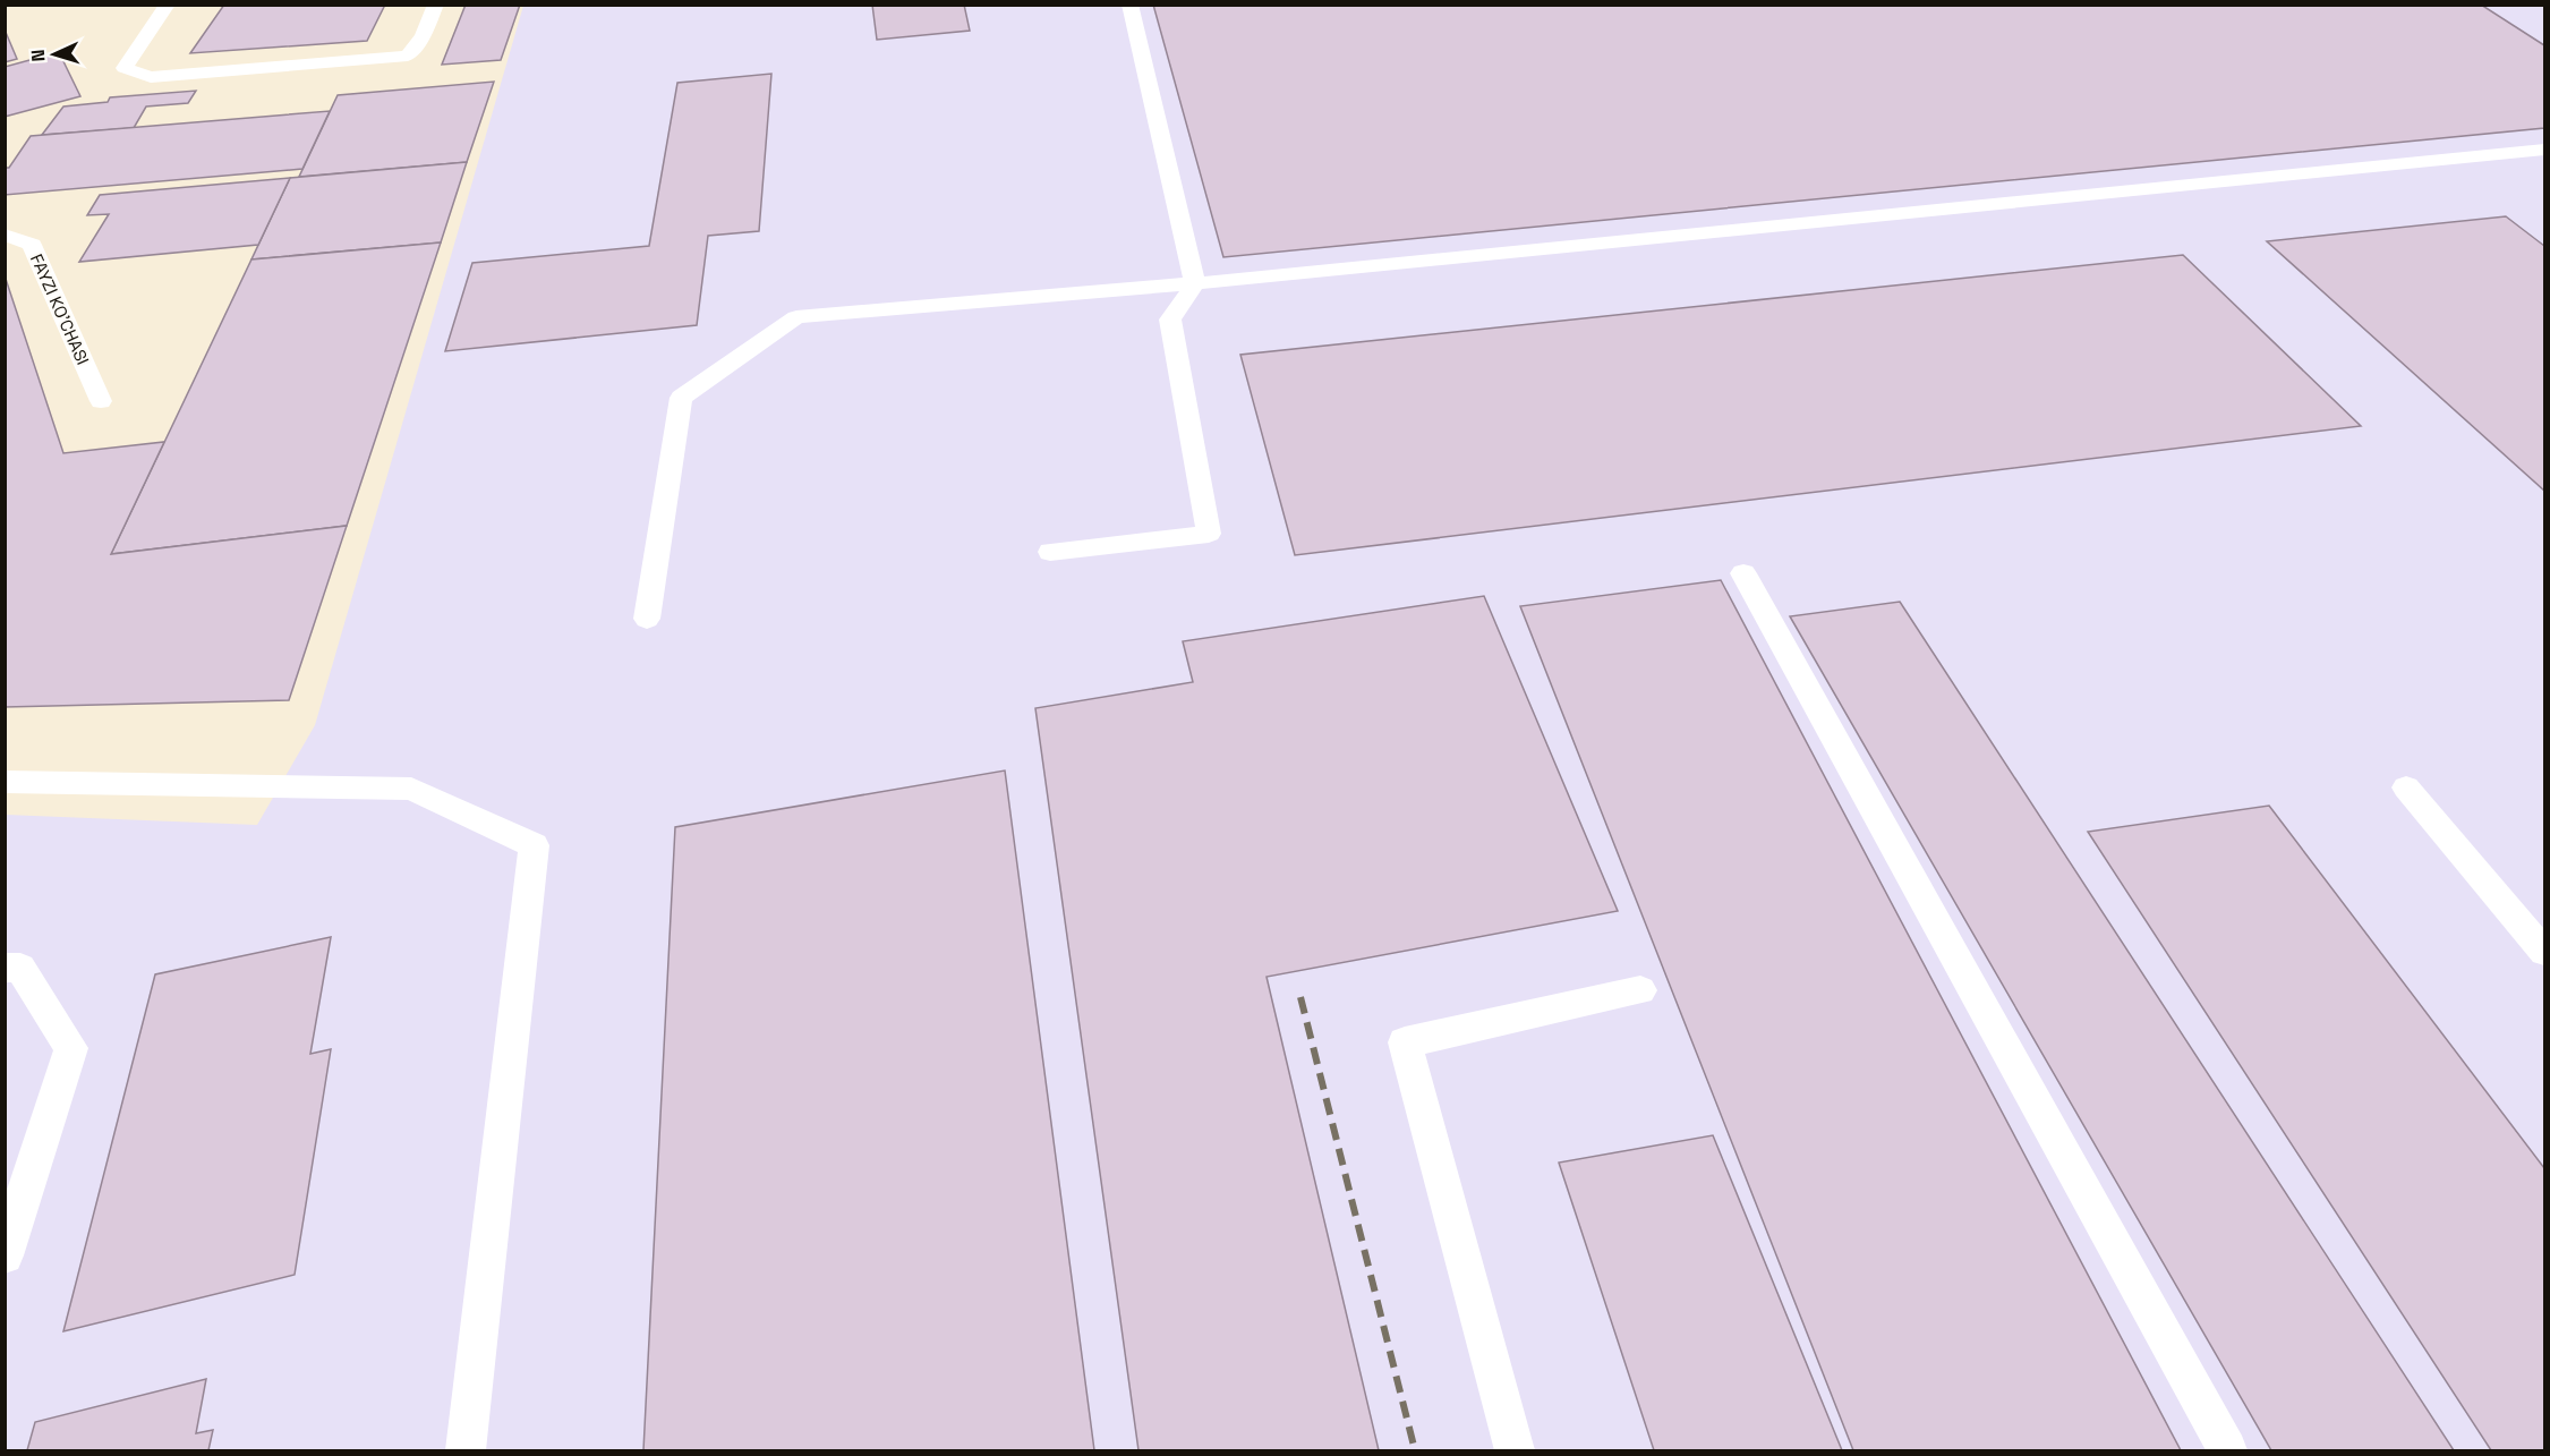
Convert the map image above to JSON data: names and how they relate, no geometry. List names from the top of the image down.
{
  "streets": {
    "lane": ["FAYZI KO'CHASI"]
  },
  "north": "left"
}
